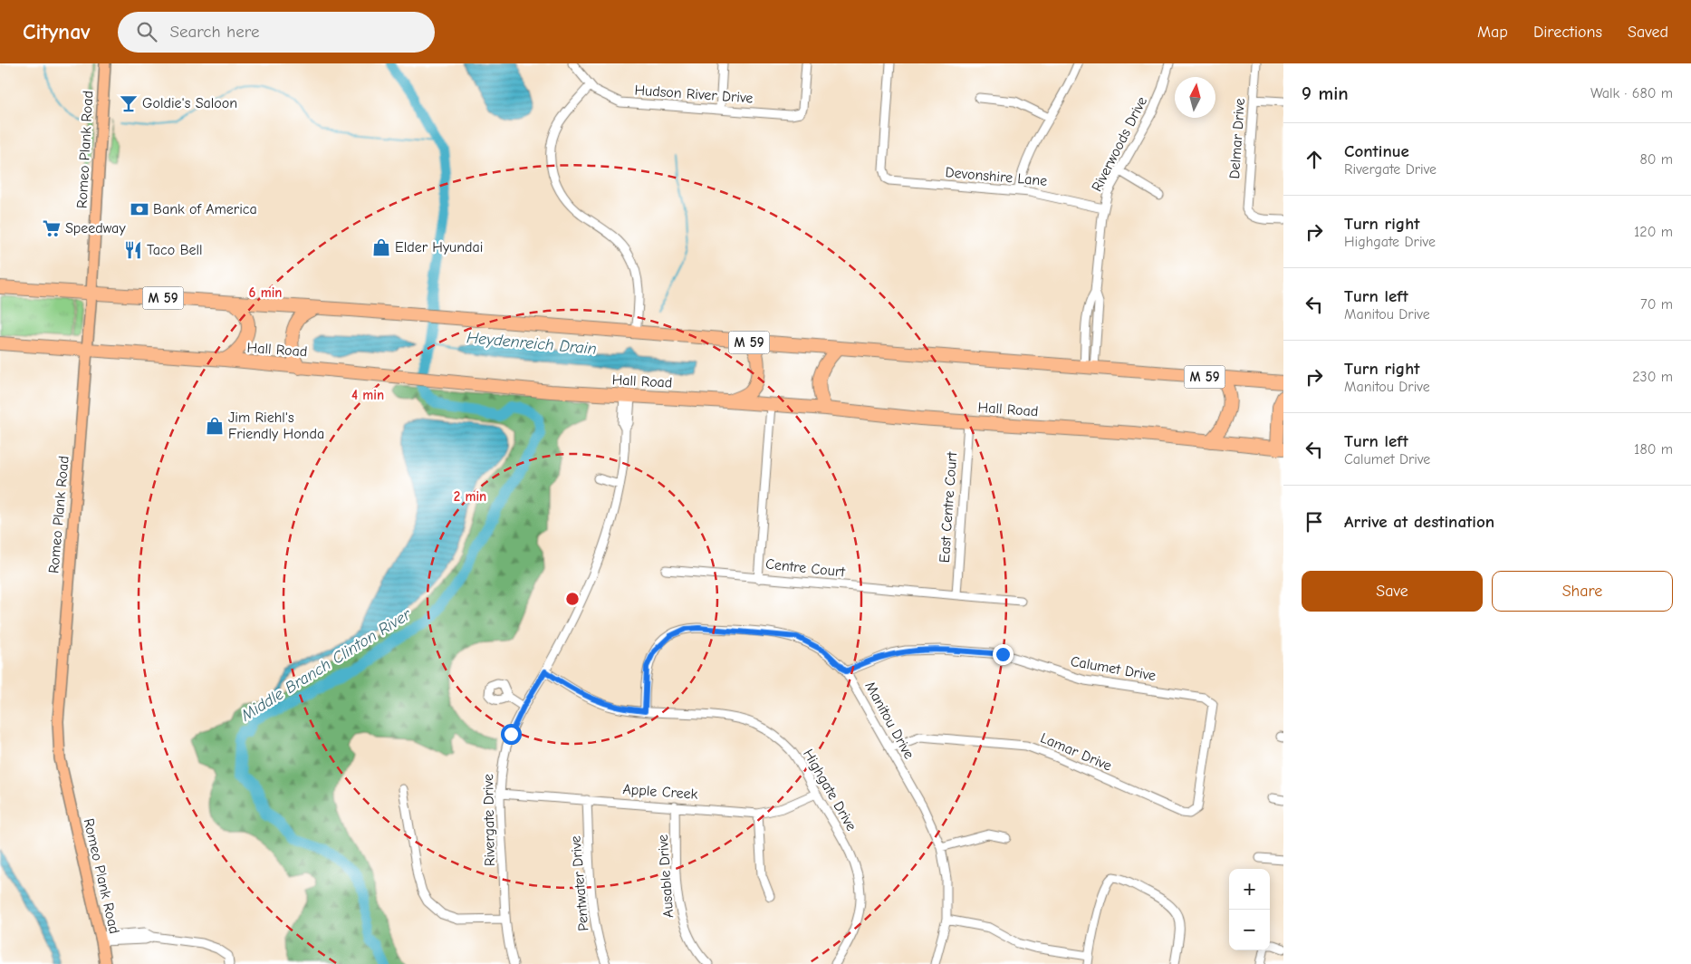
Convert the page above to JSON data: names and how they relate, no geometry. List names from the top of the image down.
{
  "streets": {
    "highway": ["M 59", "Hall Road"],
    "main road": ["Romeo Plank Road"],
    "street": [
      "Hudson River Drive",
      "Delmar Drive",
      "Riverwoods Drive",
      "Devonshire Lane",
      "East Centre Court",
      "Centre Court",
      "Calumet Drive",
      "Manitou Drive",
      "Lamar Drive",
      "Highgate Drive",
      "Apple Creek",
      "Rivergate Drive",
      "Ausable Drive",
      "Pentwater Drive"
    ]
  },
  "crossings": [
    ["Riverwoods Drive", "Devonshire Lane"],
    ["Riverwoods Drive", "M 59"],
    ["Romeo Plank Road", "M 59"],
    ["Romeo Plank Road", "Hall Road"],
    ["Hall Road", "East Centre Court"],
    ["Hall Road", "Centre Court"],
    ["Hall Road", "Rivergate Drive"],
    ["East Centre Court", "Centre Court"],
    ["Calumet Drive", "Manitou Drive"],
    ["Calumet Drive", "Lamar Drive"],
    ["Manitou Drive", "Lamar Drive"],
    ["Manitou Drive", "Highgate Drive"],
    ["Highgate Drive", "Apple Creek"],
    ["Highgate Drive", "Rivergate Drive"],
    ["Apple Creek", "Rivergate Drive"],
    ["Apple Creek", "Ausable Drive"],
    ["Apple Creek", "Pentwater Drive"]
  ],
  "water": ["Heydenreich Drain", "Middle Branch Clinton River"],
  "places": {
    "bar": ["Goldie's Saloon"],
    "bank": ["Bank of America"],
    "supermarket": ["Speedway"],
    "shop": ["Elder Hyundai", "Jim Riehl's Friendly Honda"],
    "restaurant": ["Taco Bell"]
  },
  "north": "top",
  "page": {
    "header": "Citynav",
    "search": "Search here",
    "nav": ["Map", "Directions", "Saved"],
    "heading": ["9 min", "Walk · 680 m"],
    "list": [
      ["Continue", "Rivergate Drive", "80 m"],
      ["Turn right", "Highgate Drive", "120 m"],
      ["Turn left", "Manitou Drive", "70 m"],
      ["Turn right", "Manitou Drive", "230 m"],
      ["Turn left", "Calumet Drive", "180 m"],
      "Arrive at destination"
    ],
    "buttons": ["Save", "Share"],
    "map_buttons": ["+", "−"]
  },
  "rings": ["6 min", "4 min", "2 min"]
}
